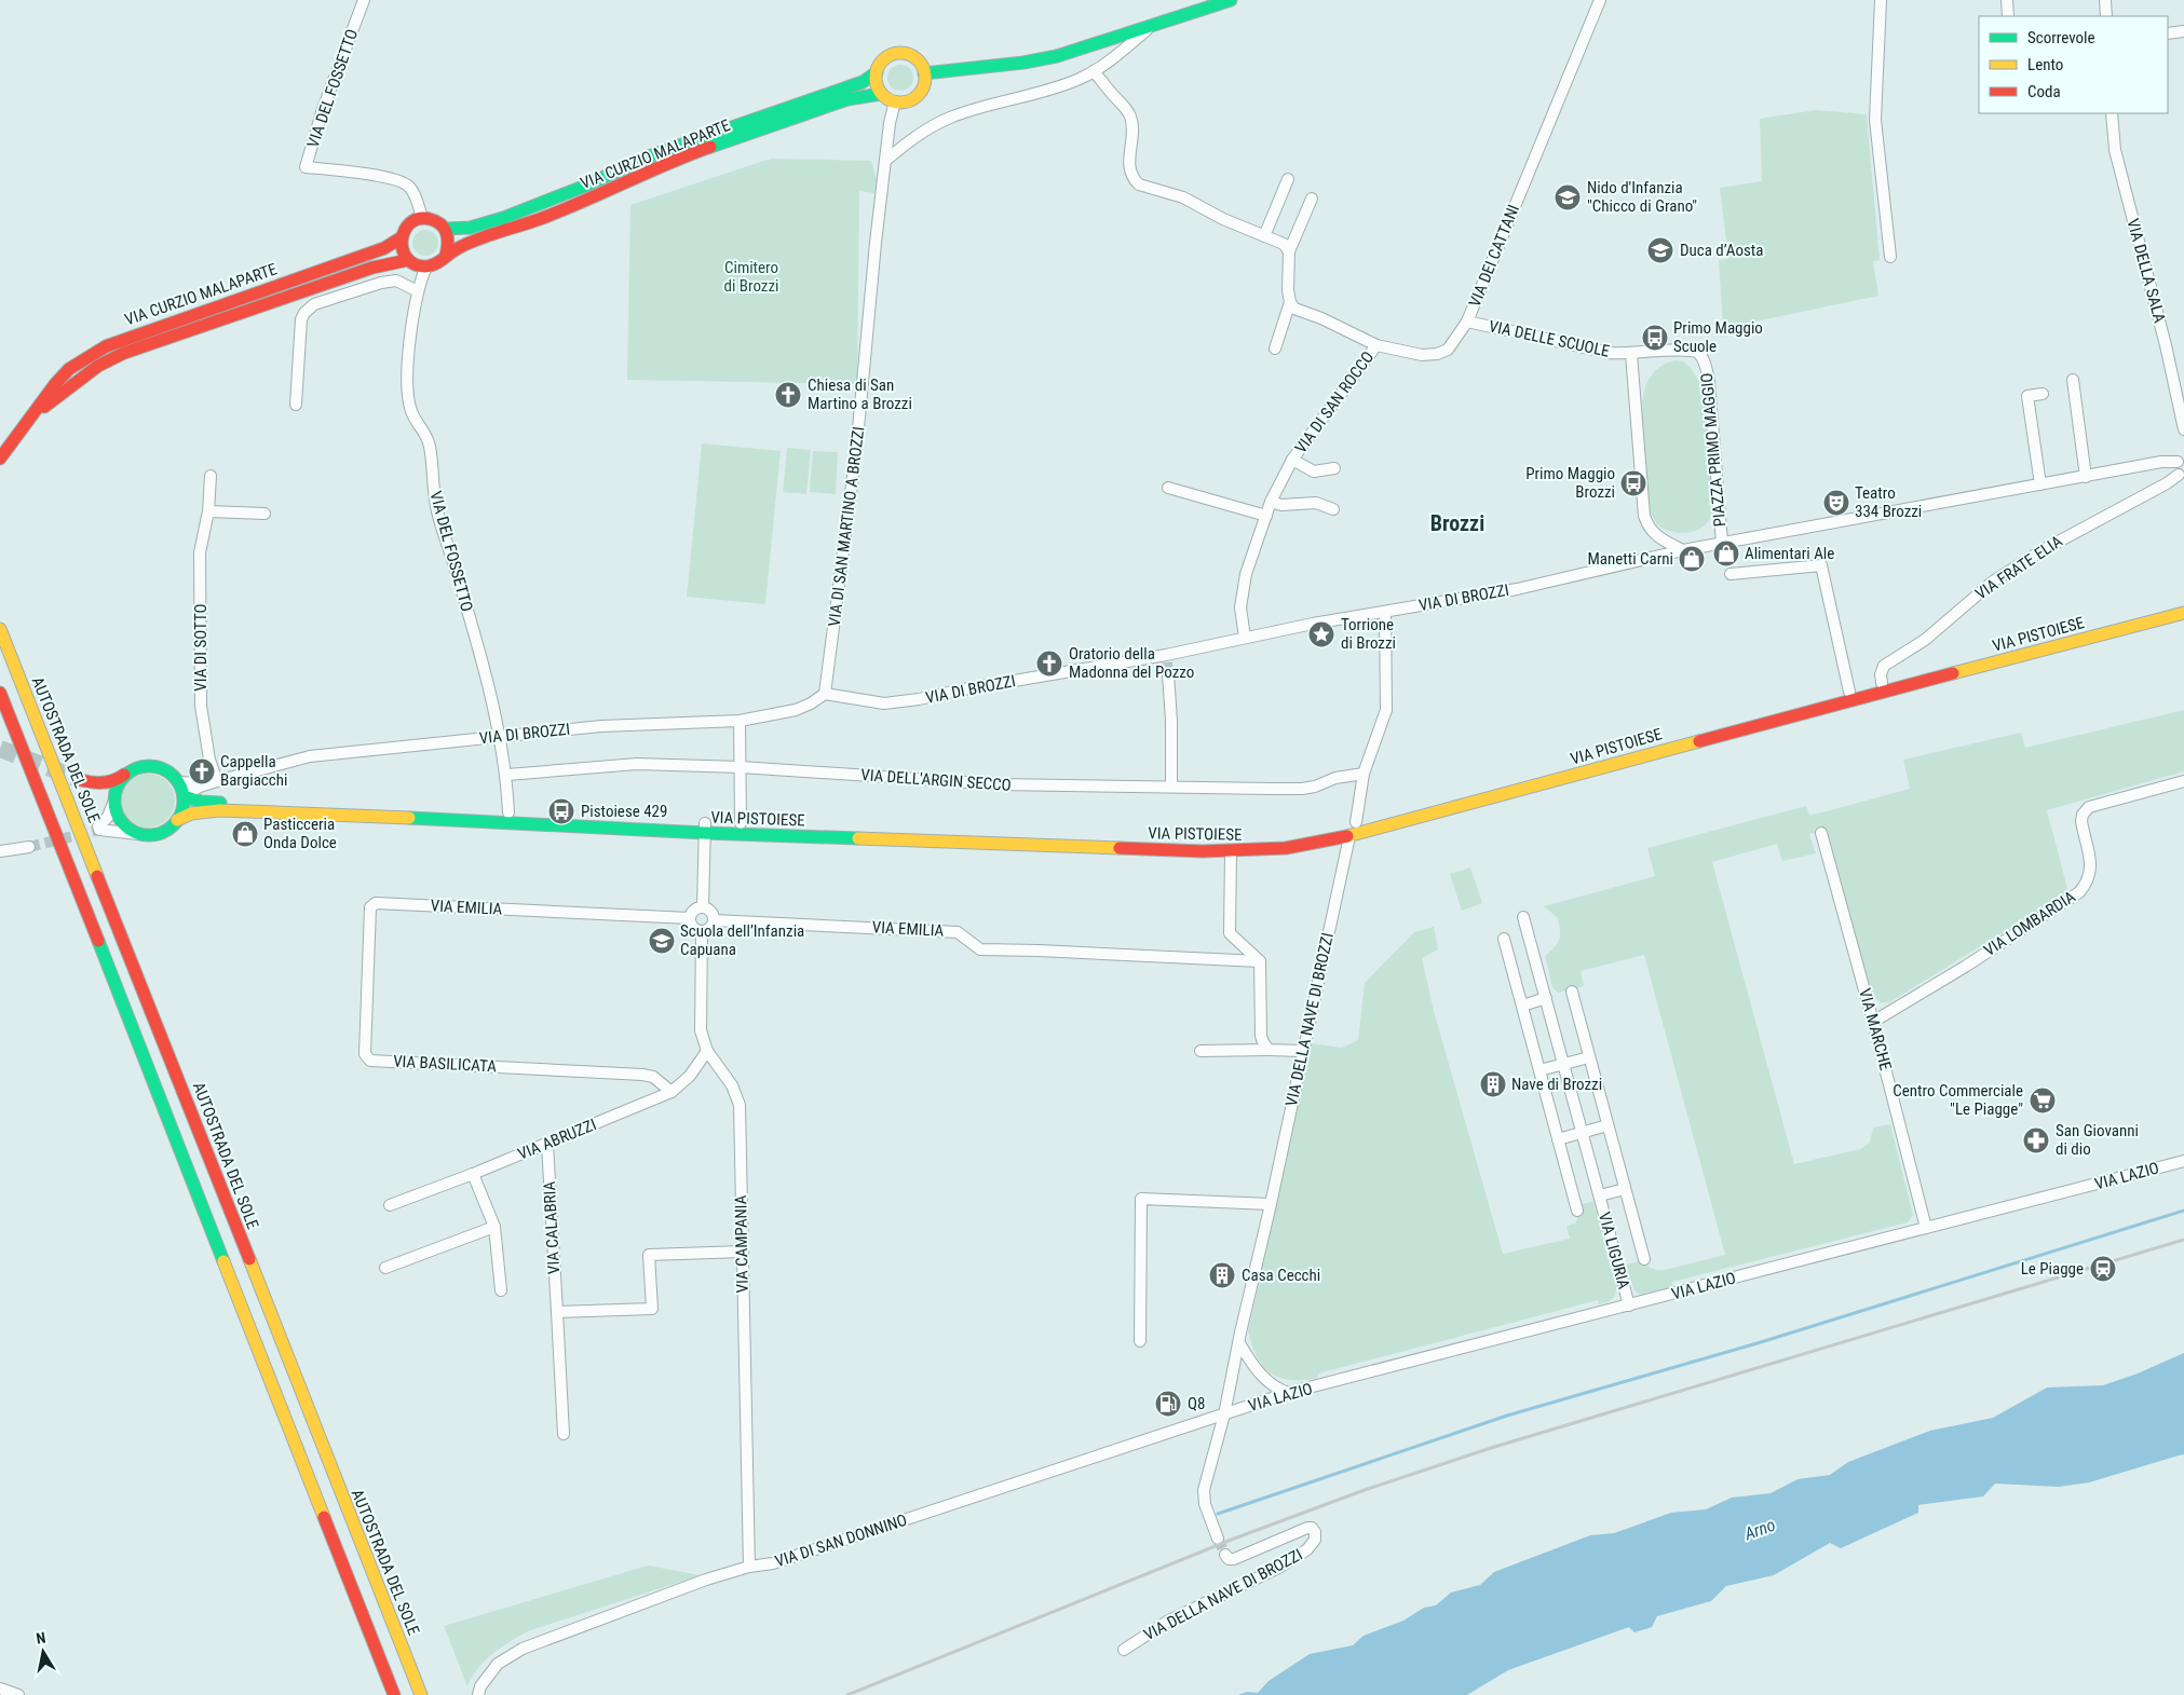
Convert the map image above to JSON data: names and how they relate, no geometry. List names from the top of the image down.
{
  "streets": {
    "main road": ["VIA CURZIO MALAPARTE", "VIA PISTOIESE", "AUTOSTRADA DEL SOLE"],
    "street": [
      "VIA DEL FOSSETTO",
      "VIA DEI CATTANI",
      "VIA DELLA SALA",
      "VIA DELLE SCUOLE",
      "VIA DI SAN ROCCO",
      "PIAZZA PRIMO MAGGIO",
      "VIA DI SAN MARTINO A BROZZI",
      "VIA FRATE ELIA",
      "VIA DI BROZZI",
      "VIA DI SOTTO",
      "VIA DELL'ARGIN SECCO",
      "VIA EMILIA",
      "VIA LOMBARDIA",
      "VIA DELLA NAVE DI BROZZI",
      "VIA MARCHE",
      "VIA BASILICATA",
      "VIA ABRUZZI",
      "VIA LAZIO",
      "VIA CALABRIA",
      "VIA CAMPANIA",
      "VIA LIGURIA",
      "VIA DI SAN DONNINO"
    ]
  },
  "crossings": [
    ["VIA DEL FOSSETTO", "VIA CURZIO MALAPARTE"],
    ["VIA DEL FOSSETTO", "VIA DI BROZZI"],
    ["VIA DEL FOSSETTO", "VIA PISTOIESE"],
    ["VIA DEL FOSSETTO", "VIA DELL'ARGIN SECCO"],
    ["VIA CURZIO MALAPARTE", "VIA DI SAN MARTINO A BROZZI"],
    ["VIA DEI CATTANI", "VIA DELLE SCUOLE"],
    ["VIA DEI CATTANI", "VIA DI SAN ROCCO"],
    ["VIA DELLE SCUOLE", "PIAZZA PRIMO MAGGIO"],
    ["VIA DI SAN ROCCO", "VIA DI BROZZI"],
    ["PIAZZA PRIMO MAGGIO", "VIA DI BROZZI"],
    ["VIA DI SAN MARTINO A BROZZI", "VIA DI BROZZI"],
    ["VIA FRATE ELIA", "VIA DI BROZZI"],
    ["VIA FRATE ELIA", "VIA PISTOIESE"],
    ["VIA DI BROZZI", "VIA PISTOIESE"],
    ["VIA DI BROZZI", "VIA DI SOTTO"],
    ["VIA PISTOIESE", "VIA DELLA NAVE DI BROZZI"],
    ["VIA EMILIA", "VIA BASILICATA"],
    ["VIA EMILIA", "VIA CAMPANIA"],
    ["VIA LOMBARDIA", "VIA MARCHE"],
    ["VIA DELLA NAVE DI BROZZI", "VIA LAZIO"],
    ["VIA DELLA NAVE DI BROZZI", "VIA DI SAN DONNINO"],
    ["VIA MARCHE", "VIA LAZIO"],
    ["VIA BASILICATA", "VIA ABRUZZI"],
    ["VIA ABRUZZI", "VIA CALABRIA"],
    ["VIA ABRUZZI", "VIA CAMPANIA"],
    ["VIA LAZIO", "VIA LIGURIA"],
    ["VIA LAZIO", "VIA DI SAN DONNINO"],
    ["VIA CAMPANIA", "VIA DI SAN DONNINO"]
  ],
  "districts": ["Brozzi"],
  "water": ["Arno"],
  "parks": ["Cimitero di Brozzi"],
  "places": {
    "school or university": ["Nido d'Infanzia \"Chicco di Grano\"", "Duca d’Aosta", "Scuola dell’Infanzia Capuana"],
    "bus stop": ["Primo Maggio Scuole", "Primo Maggio Brozzi", "Pistoiese 429"],
    "church": ["Chiesa di San Martino a Brozzi", "Oratorio della Madonna del Pozzo", "Cappella Bargiacchi"],
    "theatre": ["Teatro 334 Brozzi"],
    "shop": ["Alimentari Ale", "Manetti Carni", "Pasticceria Onda Dolce"],
    "place": ["Torrione di Brozzi"],
    "building": ["Nave di Brozzi", "Casa Cecchi"],
    "supermarket": ["Centro Commerciale \"Le Piagge\""],
    "pharmacy": ["San Giovanni di dio"],
    "station": ["Le Piagge"],
    "fuel station": ["Q8"]
  },
  "legend": ["Scorrevole", "Lento", "Coda"],
  "north": "top"
}
